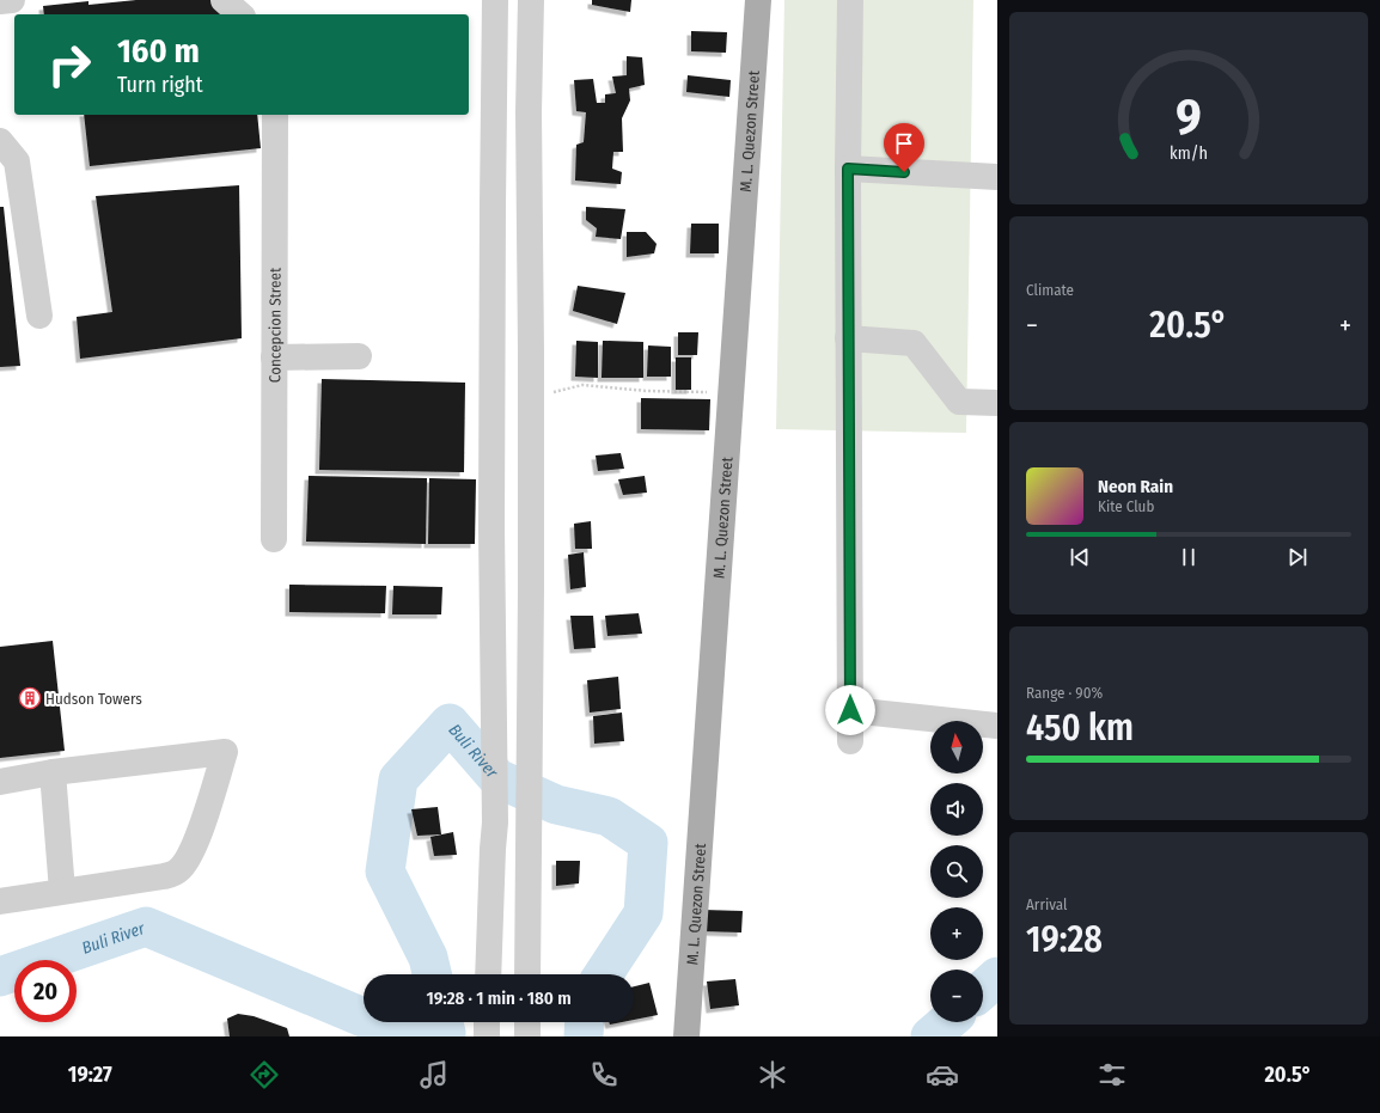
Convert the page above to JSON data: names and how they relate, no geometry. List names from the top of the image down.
{
  "streets": {
    "main road": ["M. L. Quezon Street"],
    "street": ["Concepcion Street"]
  },
  "water": ["Buli River"],
  "places": {
    "building": ["Hudson Towers"]
  },
  "north": "top",
  "page": {
    "turn": ["160 m", "Turn right"],
    "tile": [
      "Climate",
      ["Range · 90%", "450 km"],
      ["Arrival", "19:28"]
    ],
    "heat": ["−", "20.5°", "+"],
    "song": ["Neon Rain", "Kite Club"],
    "map_buttons": ["+", "−"],
    "limit": "20",
    "trip": "19:28 · 1 min · 180 m",
    "tabs": ["19:27", "20.5°"],
    "gauge": ["9", "km/h"]
  }
}
